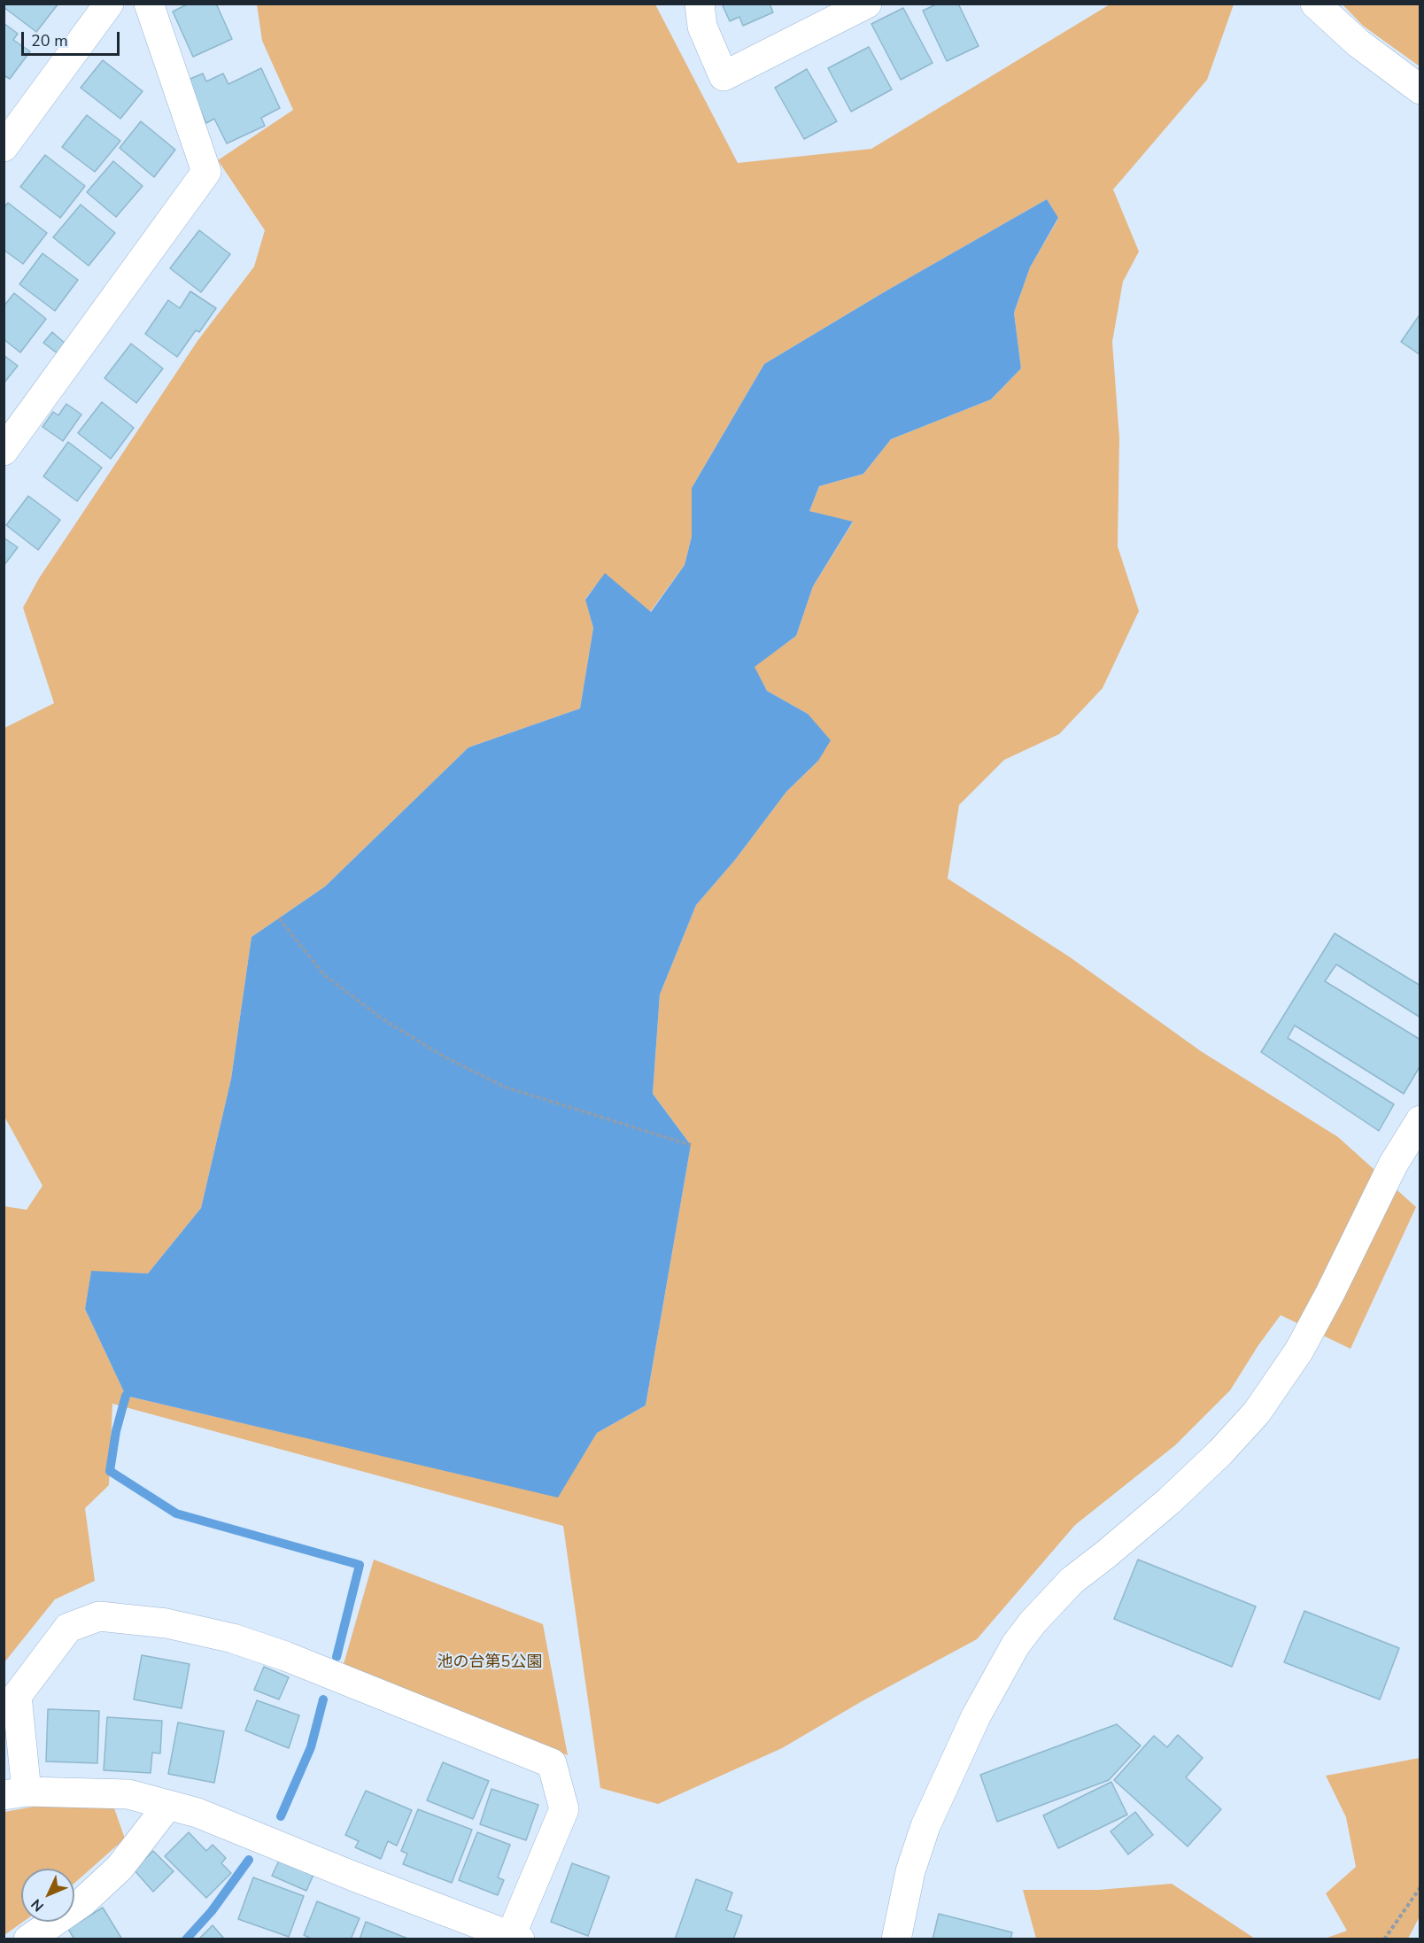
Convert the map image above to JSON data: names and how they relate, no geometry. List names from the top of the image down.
{
  "parks": ["池の台第5公園"],
  "scale_bar": "20 m",
  "north": "bottom left"
}
